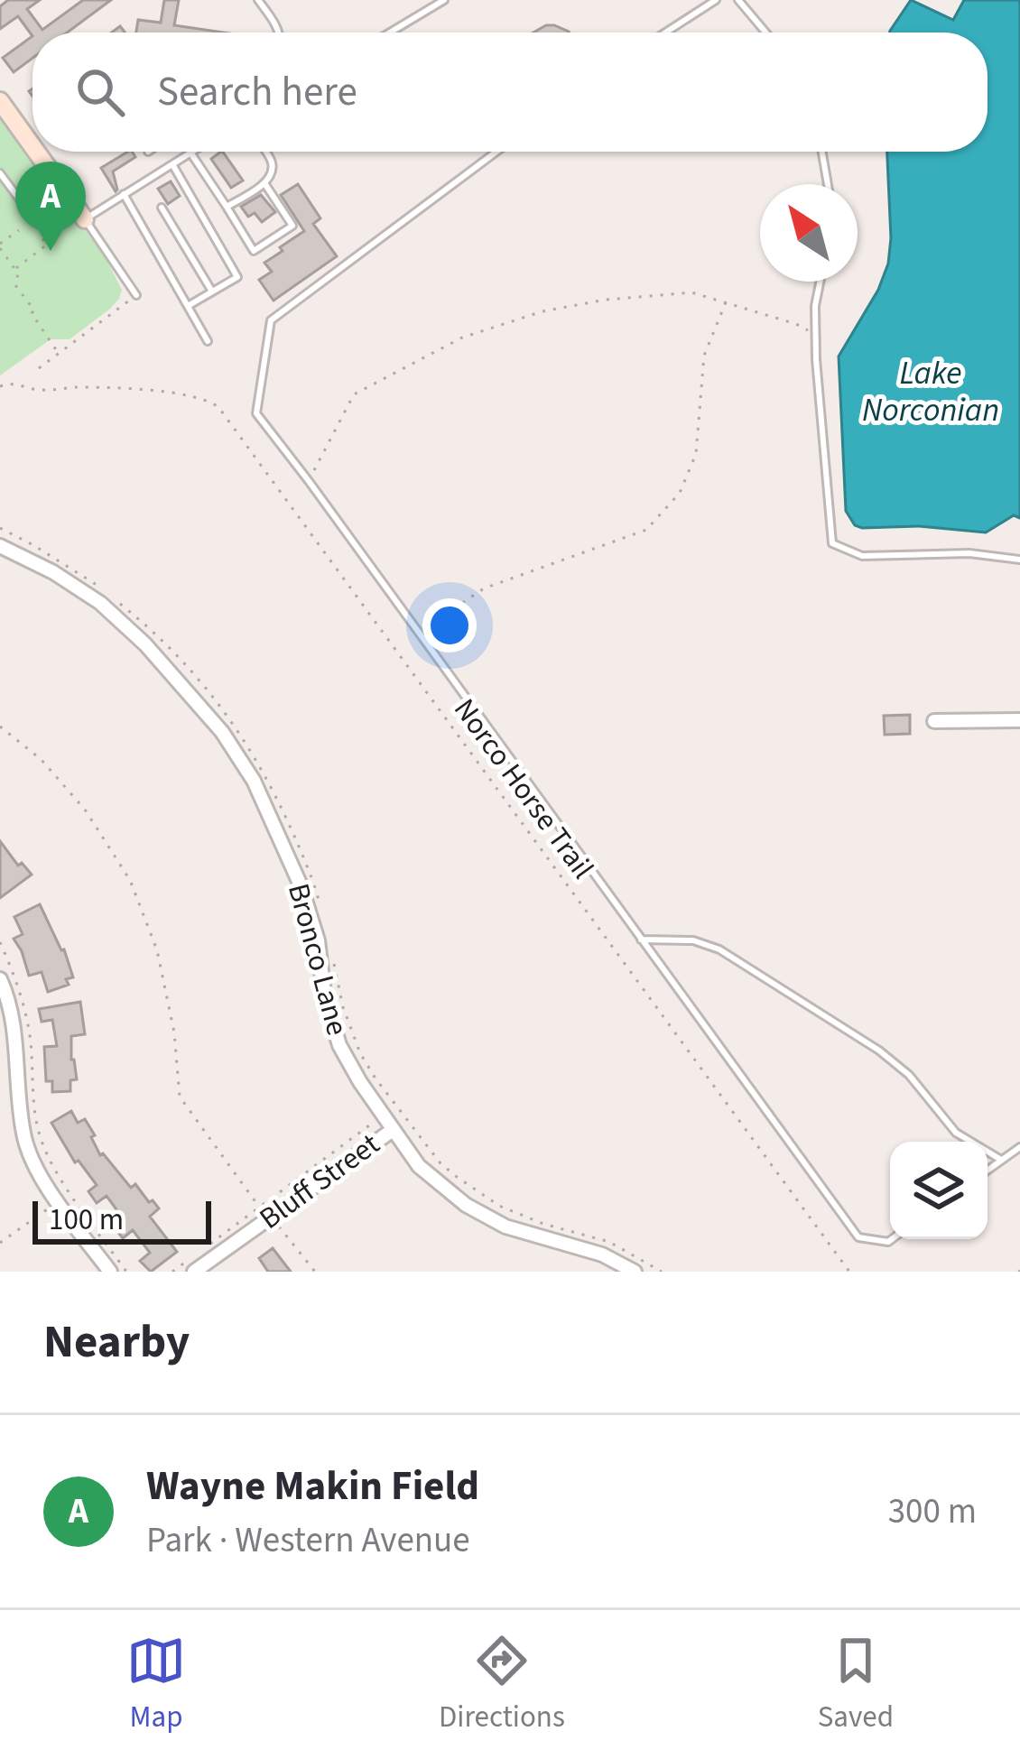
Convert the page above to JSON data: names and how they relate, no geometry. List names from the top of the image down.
{
  "streets": {
    "street": ["Bronco Lane", "Bluff Street"],
    "path": ["Norco Horse Trail"]
  },
  "crossings": [
    ["Bronco Lane", "Bluff Street"]
  ],
  "water": ["Lake Norconian"],
  "scale_bar": "100 m",
  "north": "top left",
  "page": {
    "search": "Search here",
    "pins": "A",
    "scale": "100 m",
    "heading": "Nearby",
    "list": [
      {
        "mark": "A",
        "name": "Wayne Makin Field",
        "note": "Park · Western Avenue",
        "value": "300 m"
      }
    ],
    "nav": ["Map", "Directions", "Saved"]
  }
}
